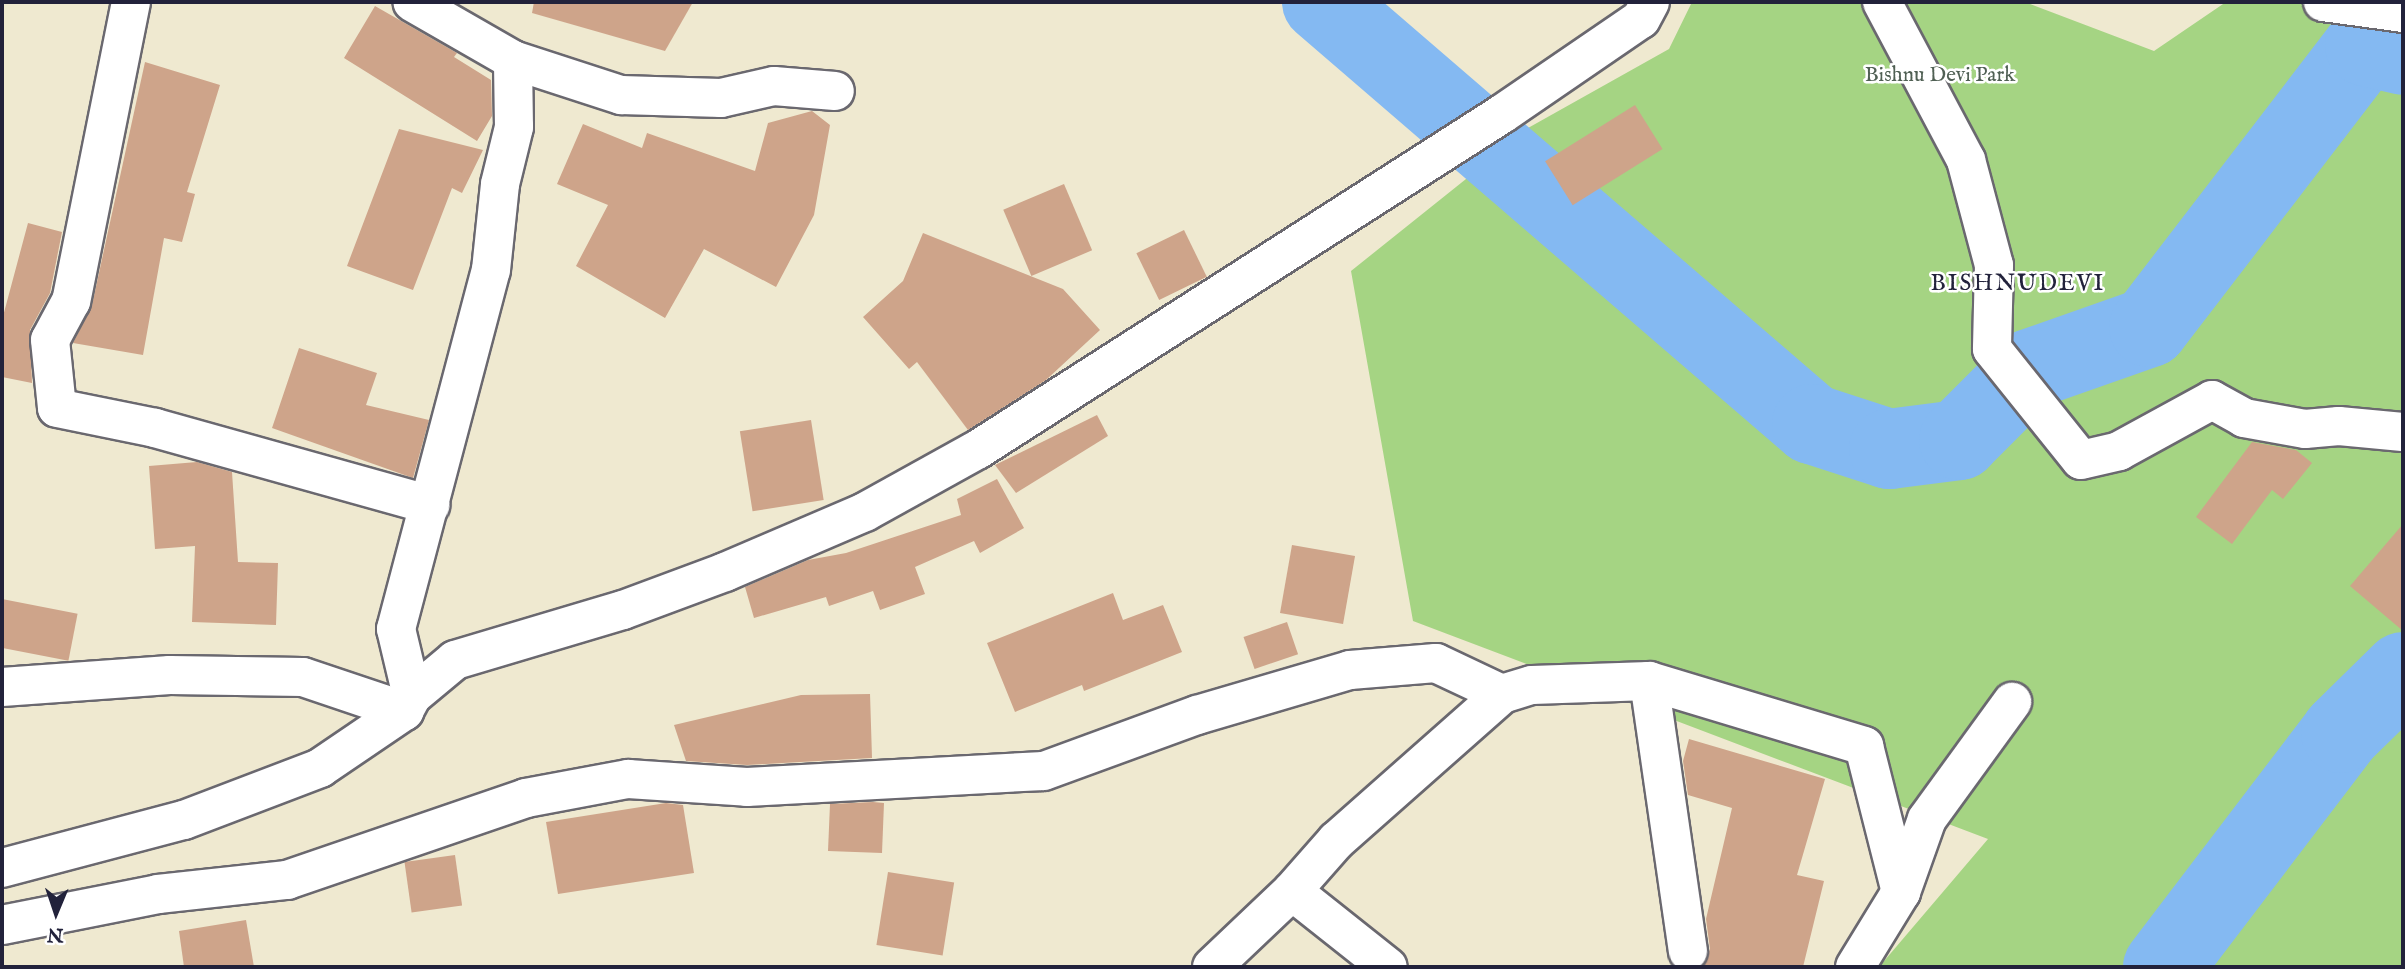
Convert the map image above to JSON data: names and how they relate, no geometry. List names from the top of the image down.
{
  "districts": ["BISHNUDEVI"],
  "parks": ["Bishnu Devi Park"],
  "north": "bottom"
}
